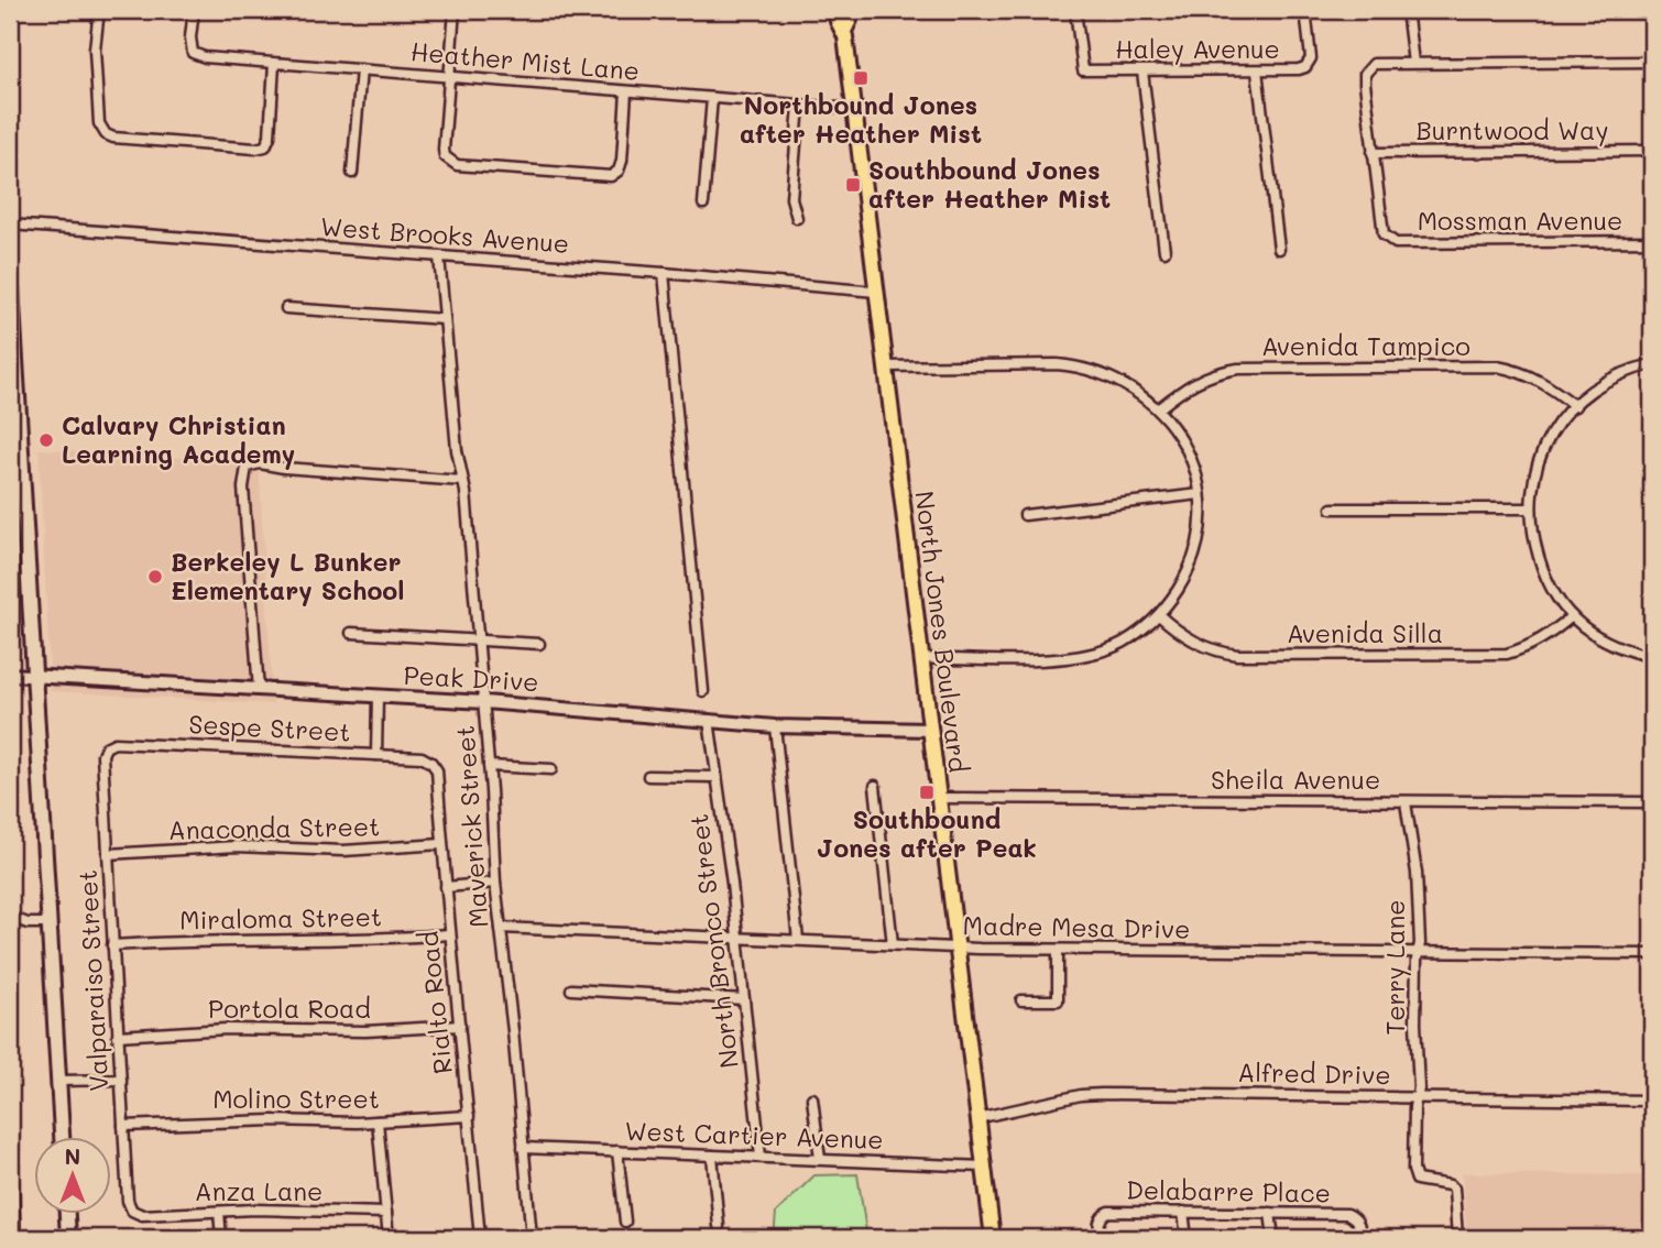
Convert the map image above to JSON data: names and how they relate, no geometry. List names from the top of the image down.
{
  "streets": {
    "main road": ["North Jones Boulevard"],
    "street": [
      "Haley Avenue",
      "Heather Mist Lane",
      "Burntwood Way",
      "Mossman Avenue",
      "West Brooks Avenue",
      "Avenida Tampico",
      "Avenida Silla",
      "Peak Drive",
      "Sespe Street",
      "Sheila Avenue",
      "Maverick Street",
      "Anaconda Street",
      "Miraloma Street",
      "Madre Mesa Drive",
      "North Bronco Street",
      "Terry Lane",
      "Valparaiso Street",
      "Rialto Road",
      "Portola Road",
      "Alfred Drive",
      "Molino Street",
      "West Cartier Avenue",
      "Anza Lane",
      "Delabarre Place"
    ]
  },
  "crossings": [
    ["Heather Mist Lane", "North Jones Boulevard"],
    ["Burntwood Way", "Mossman Avenue"],
    ["West Brooks Avenue", "North Jones Boulevard"],
    ["West Brooks Avenue", "Maverick Street"],
    ["North Jones Boulevard", "Peak Drive"],
    ["North Jones Boulevard", "Sheila Avenue"],
    ["North Jones Boulevard", "Madre Mesa Drive"],
    ["North Jones Boulevard", "Alfred Drive"],
    ["North Jones Boulevard", "West Cartier Avenue"],
    ["Peak Drive", "Maverick Street"],
    ["Peak Drive", "North Bronco Street"],
    ["Sespe Street", "Valparaiso Street"],
    ["Sespe Street", "Rialto Road"],
    ["Sheila Avenue", "Terry Lane"],
    ["Maverick Street", "Madre Mesa Drive"],
    ["Maverick Street", "West Cartier Avenue"],
    ["Anaconda Street", "Valparaiso Street"],
    ["Anaconda Street", "Rialto Road"],
    ["Miraloma Street", "Valparaiso Street"],
    ["Miraloma Street", "Rialto Road"],
    ["Madre Mesa Drive", "North Bronco Street"],
    ["Madre Mesa Drive", "Terry Lane"],
    ["North Bronco Street", "West Cartier Avenue"],
    ["Terry Lane", "Alfred Drive"],
    ["Valparaiso Street", "Portola Road"],
    ["Valparaiso Street", "Molino Street"],
    ["Valparaiso Street", "Anza Lane"],
    ["Rialto Road", "Portola Road"],
    ["Rialto Road", "Molino Street"]
  ],
  "places": {
    "transit": ["Northbound Jones after Heather Mist", "Southbound Jones after Heather Mist", "Southbound Jones after Peak"],
    "other": ["Calvary Christian Learning Academy", "Berkeley L Bunker Elementary School"]
  },
  "north": "top"
}
